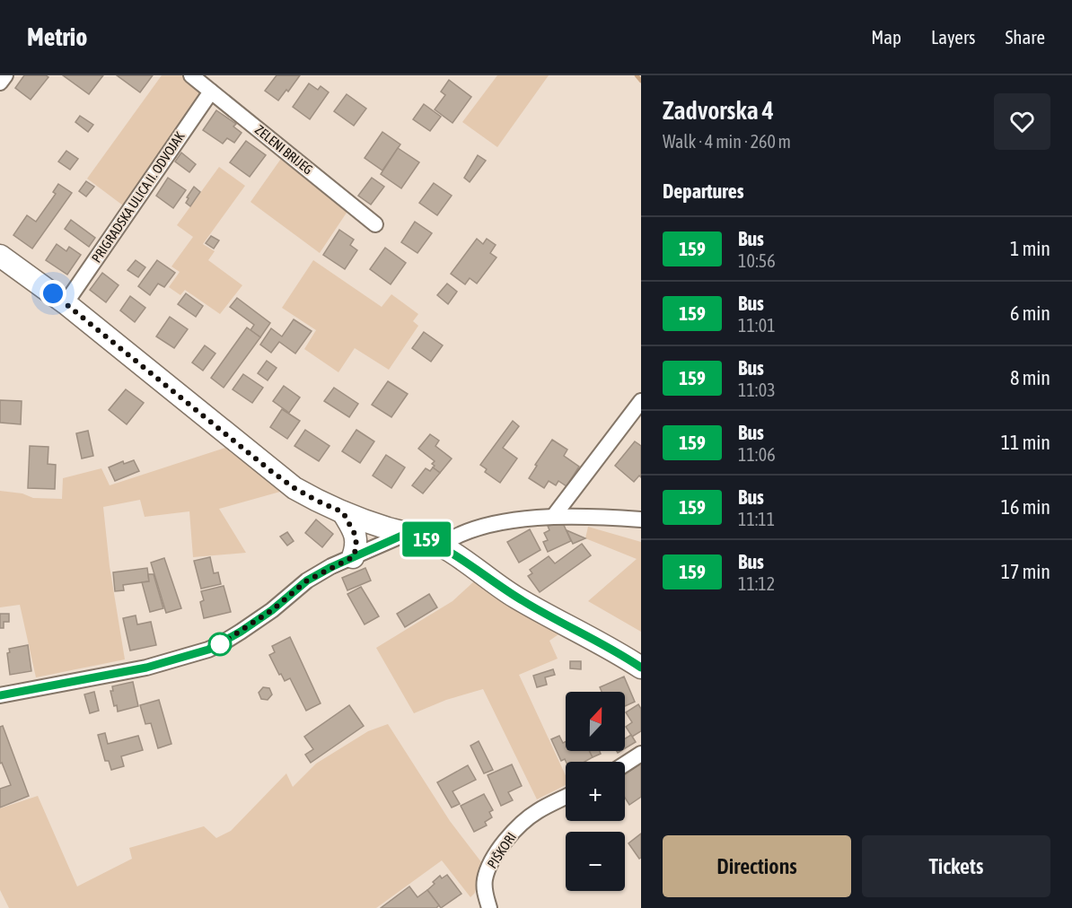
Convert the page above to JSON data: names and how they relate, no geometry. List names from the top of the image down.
{
  "streets": {
    "street": ["ZELENI BRIJEG", "PRIGRADSKA ULICA II. ODVOJAK", "PIŠKORI"]
  },
  "crossings": [
    ["ZELENI BRIJEG", "PRIGRADSKA ULICA II. ODVOJAK"]
  ],
  "lines": ["bus line 159"],
  "north": "top",
  "page": {
    "header": "Metrio",
    "nav": ["Map", "Layers", "Share"],
    "on_map": "159",
    "heading": [
      ["Zadvorska 4", "Walk · 4 min · 260 m"],
      "Departures"
    ],
    "list": [
      {
        "mark": "159",
        "name": "Bus",
        "note": "10:56",
        "value": "1 min"
      },
      {
        "mark": "159",
        "name": "Bus",
        "note": "11:01",
        "value": "6 min"
      },
      {
        "mark": "159",
        "name": "Bus",
        "note": "11:03",
        "value": "8 min"
      },
      {
        "mark": "159",
        "name": "Bus",
        "note": "11:06",
        "value": "11 min"
      },
      {
        "mark": "159",
        "name": "Bus",
        "note": "11:11",
        "value": "16 min"
      },
      {
        "mark": "159",
        "name": "Bus",
        "note": "11:12",
        "value": "17 min"
      }
    ],
    "map_buttons": ["+", "−"],
    "buttons": ["Directions", "Tickets"]
  }
}
